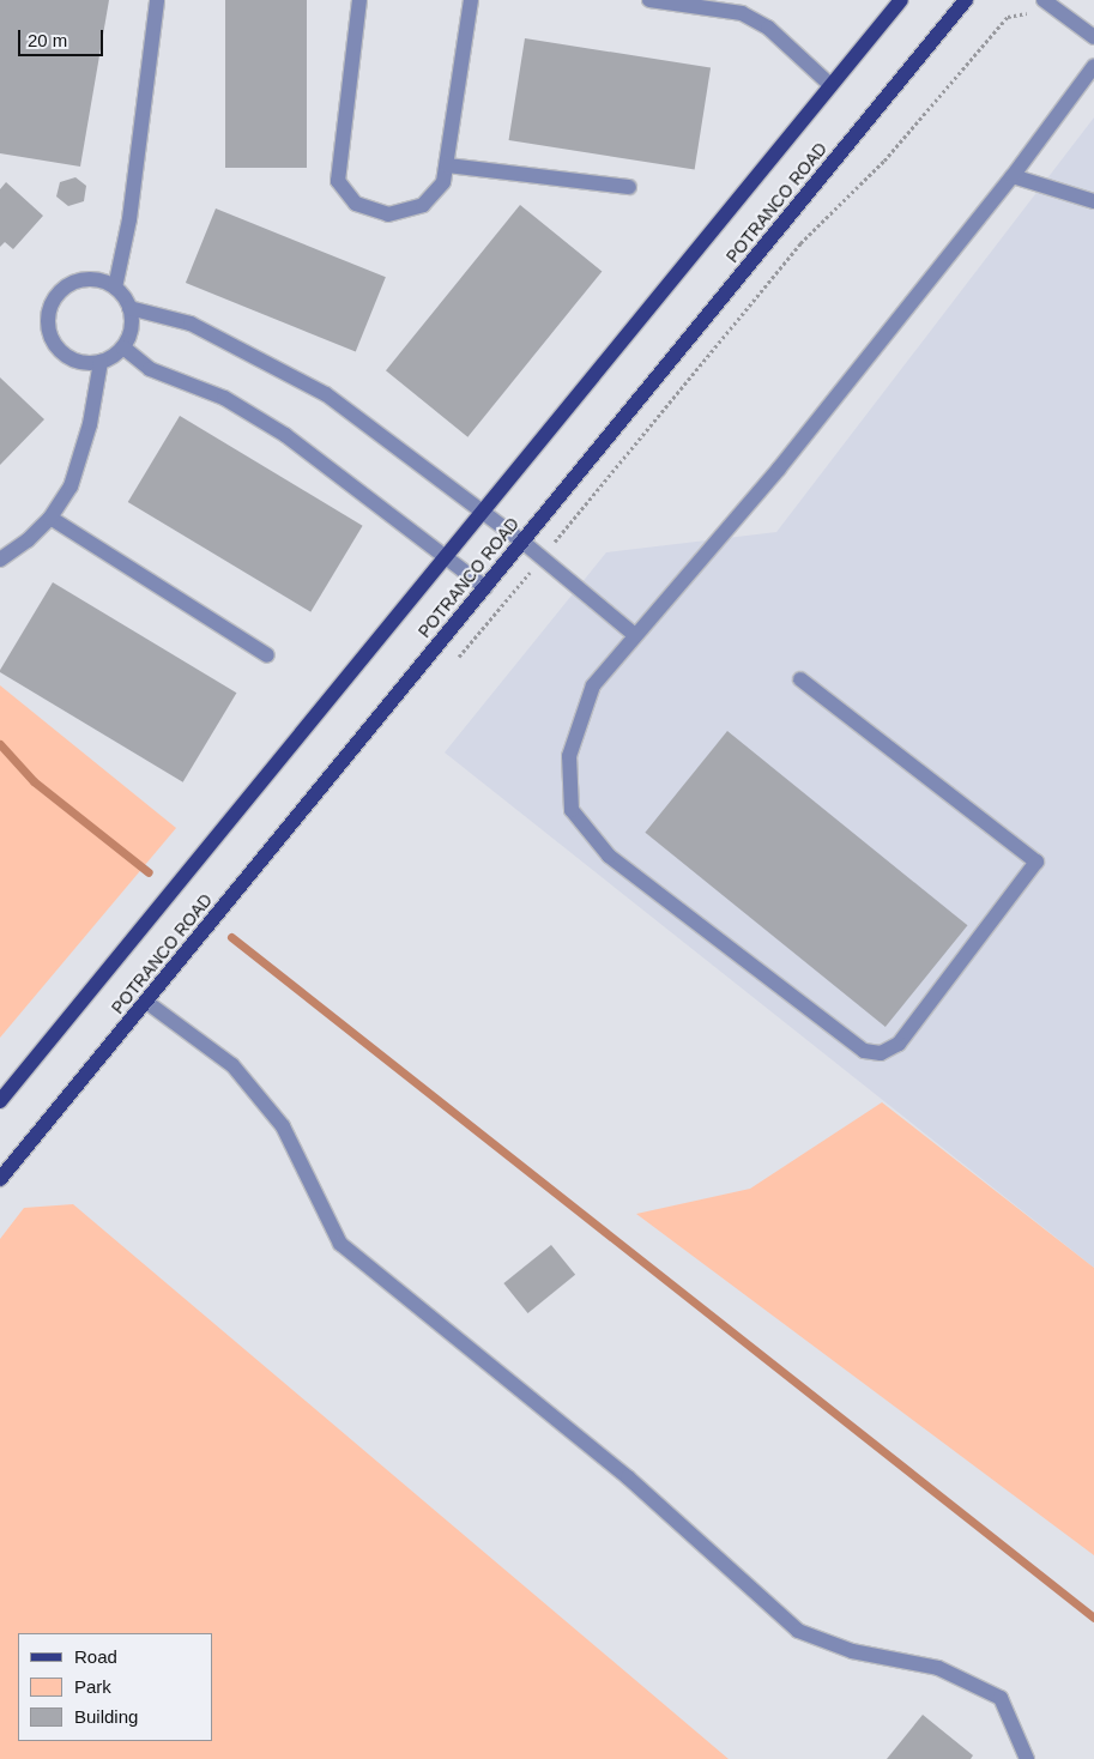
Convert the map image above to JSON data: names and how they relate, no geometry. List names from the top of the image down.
{
  "streets": {
    "main road": ["POTRANCO ROAD"]
  },
  "legend": ["Road", "Park", "Building"],
  "scale_bar": "20 m"
}
